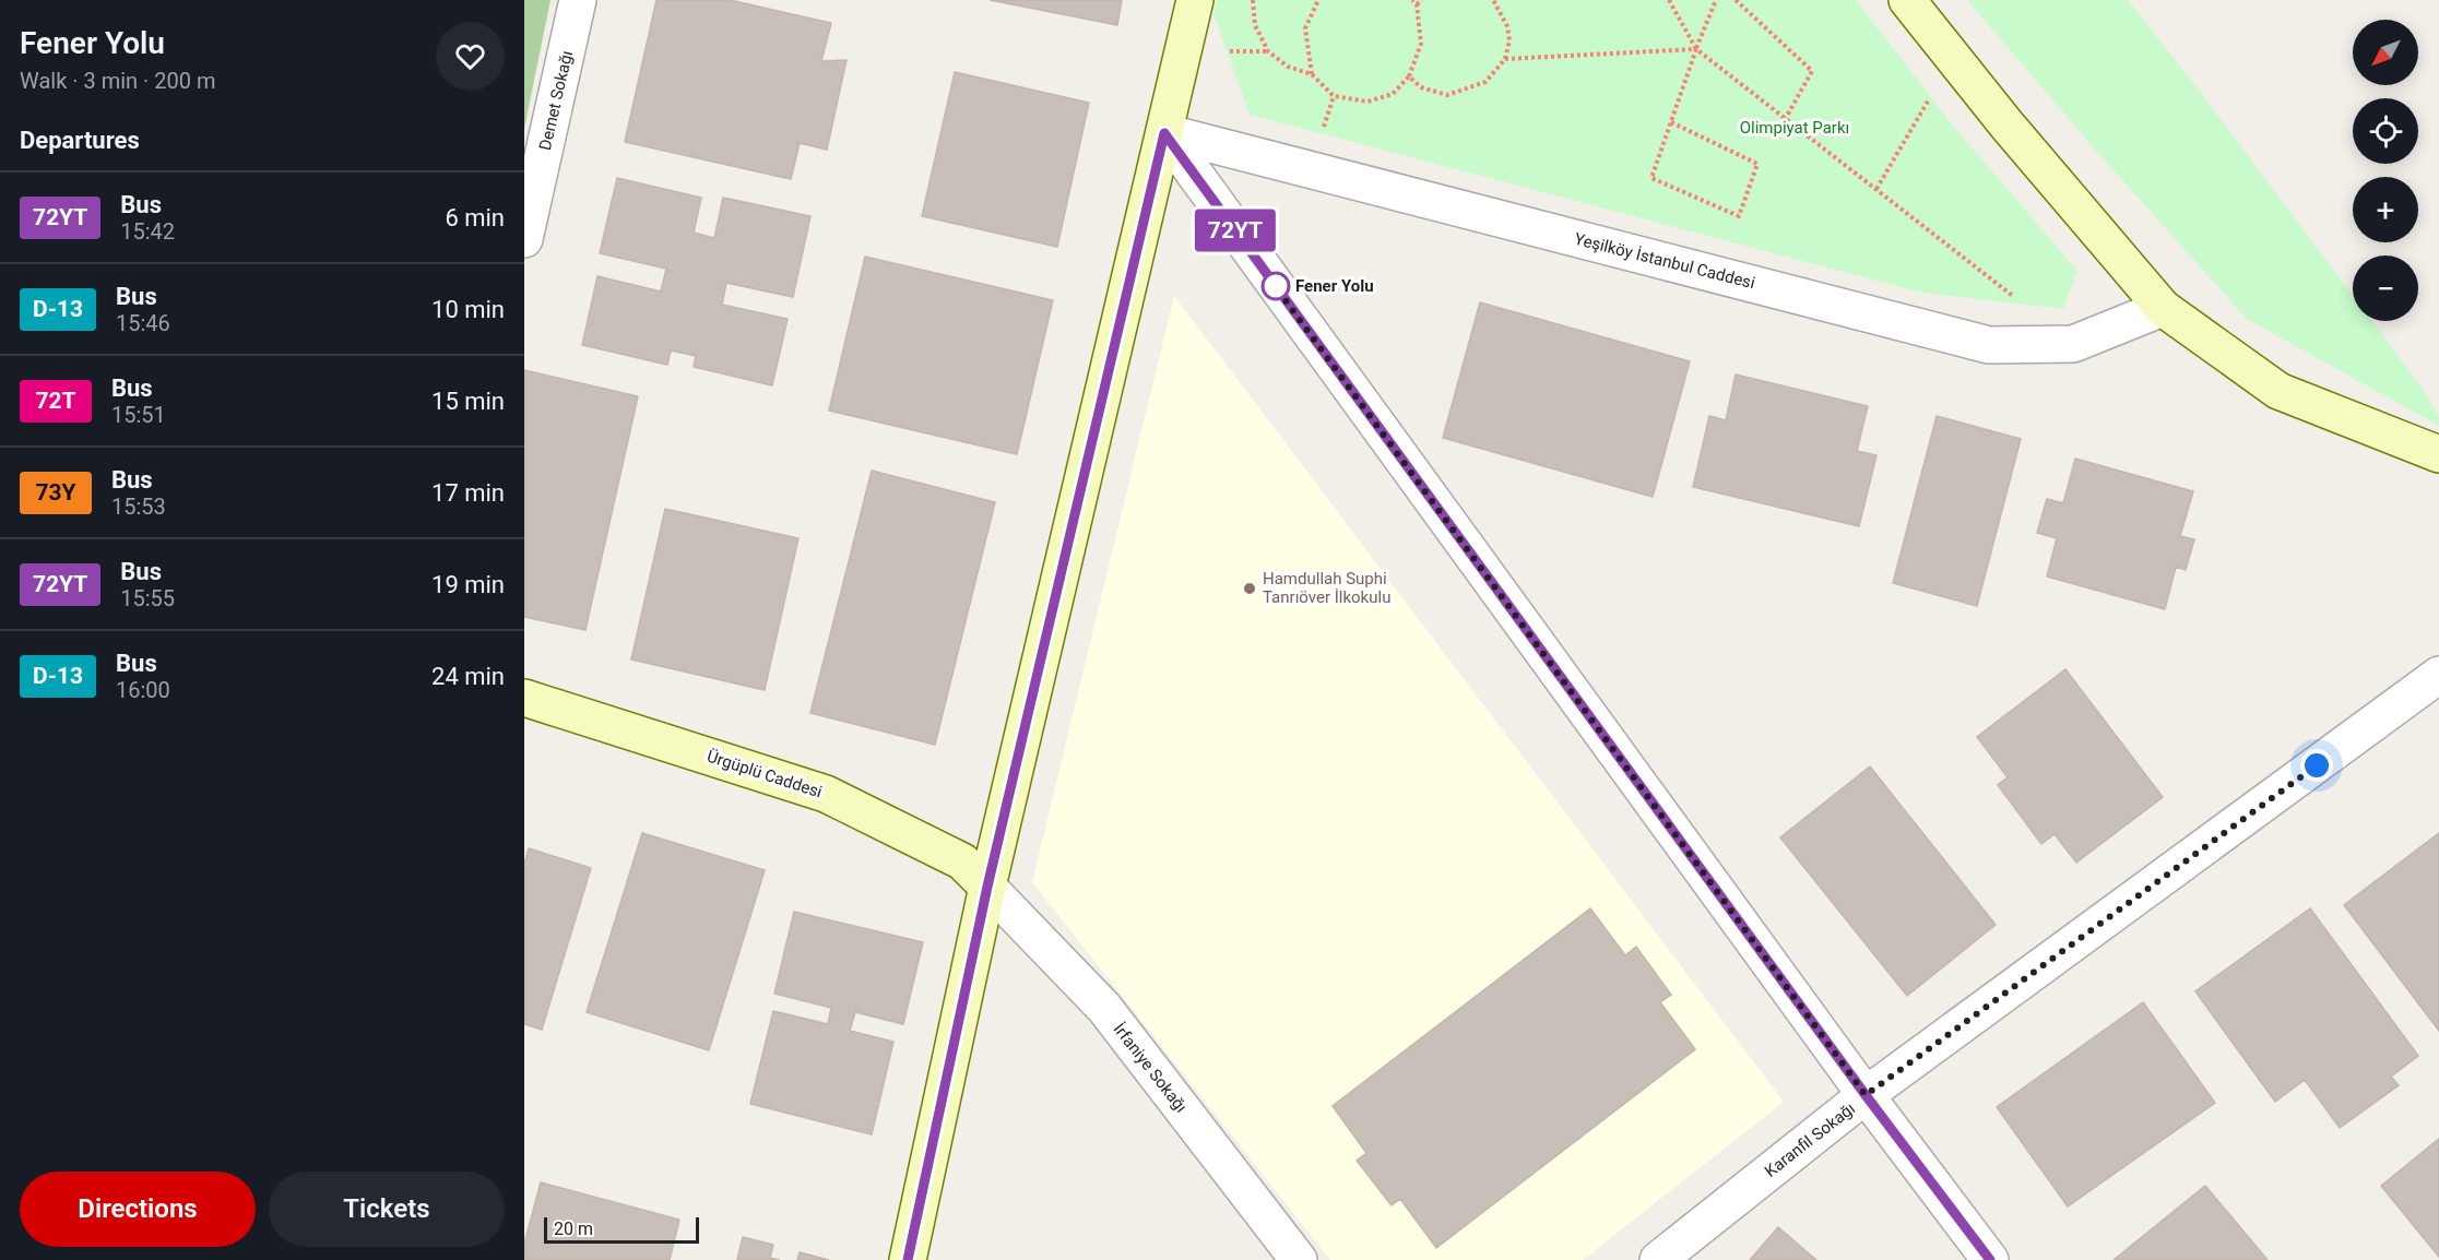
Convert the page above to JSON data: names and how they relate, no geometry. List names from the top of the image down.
{
  "streets": {
    "main road": ["Ürgüplü Caddesi"],
    "street": [
      "Demet Sokağı",
      "Yeşilköy İstanbul Caddesi",
      "İrfaniye Sokağı",
      "Karanfil Sokağı"
    ]
  },
  "crossings": [
    ["Ürgüplü Caddesi", "İrfaniye Sokağı"]
  ],
  "parks": ["Olimpiyat Parkı"],
  "places": ["Fener Yolu", "Hamdullah Suphi Tanrıöver İlkokulu"],
  "lines": ["bus line 72YT"],
  "scale_bar": "20 m",
  "north": "bottom left",
  "page": {
    "heading": [
      ["Fener Yolu", "Walk · 3 min · 200 m"],
      "Departures"
    ],
    "on_map": "72YT",
    "map_buttons": ["+", "−"],
    "list": [
      {
        "mark": "72YT",
        "name": "Bus",
        "note": "15:42",
        "value": "6 min"
      },
      {
        "mark": "D-13",
        "name": "Bus",
        "note": "15:46",
        "value": "10 min"
      },
      {
        "mark": "72T",
        "name": "Bus",
        "note": "15:51",
        "value": "15 min"
      },
      {
        "mark": "73Y",
        "name": "Bus",
        "note": "15:53",
        "value": "17 min"
      },
      {
        "mark": "72YT",
        "name": "Bus",
        "note": "15:55",
        "value": "19 min"
      },
      {
        "mark": "D-13",
        "name": "Bus",
        "note": "16:00",
        "value": "24 min"
      }
    ],
    "buttons": ["Directions", "Tickets"],
    "scale": "20 m"
  }
}
